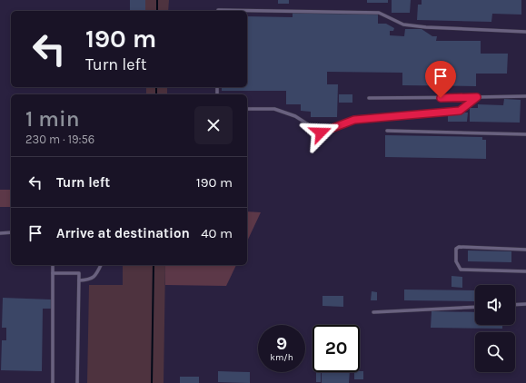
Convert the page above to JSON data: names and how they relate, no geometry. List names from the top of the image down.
{
  "page": {
    "turn": ["190 m", "Turn left"],
    "heading": ["1 min", "230 m · 19:56"],
    "list": [
      {
        "name": "Turn left",
        "value": "190 m"
      },
      {
        "name": "Arrive at destination",
        "value": "40 m"
      }
    ],
    "speed": "9 km/h",
    "limit": "20"
  }
}
